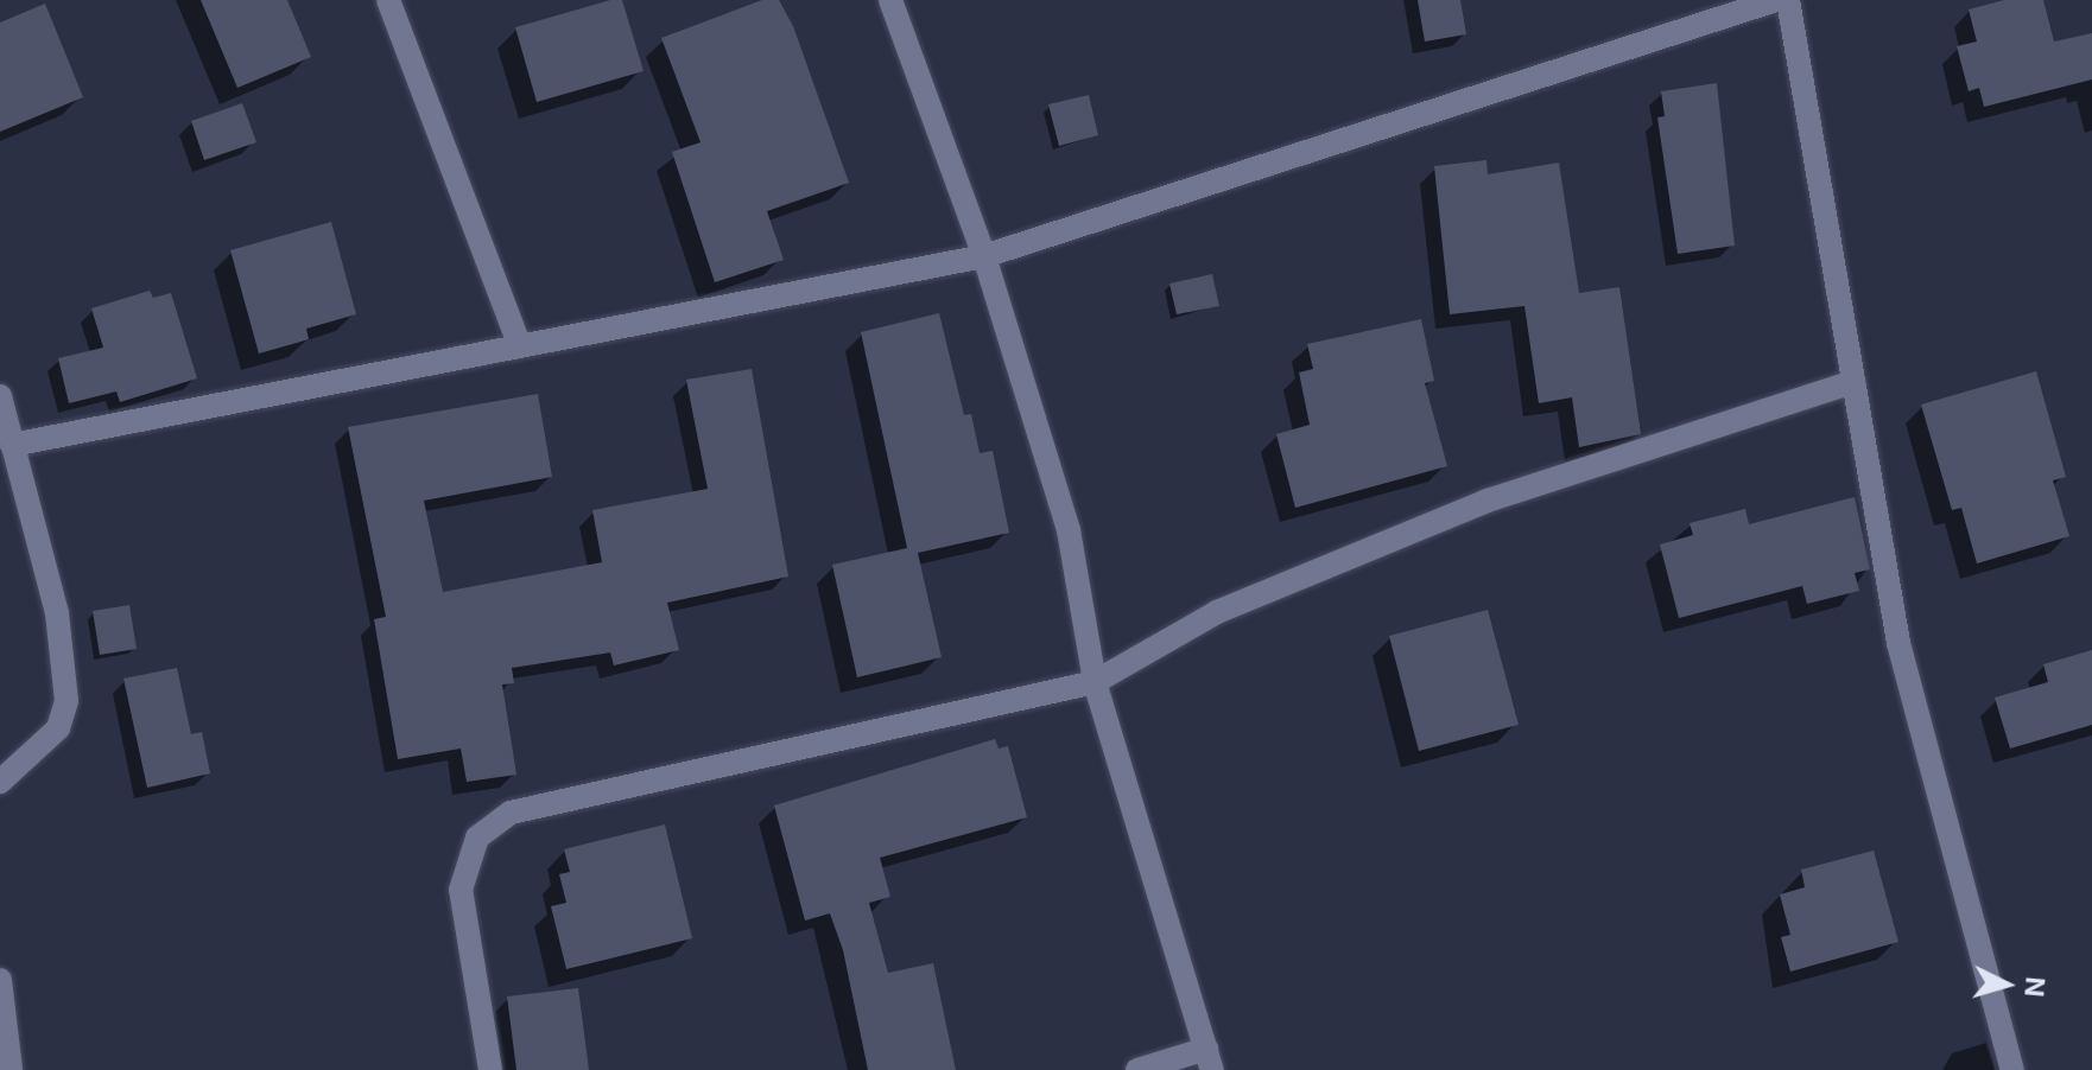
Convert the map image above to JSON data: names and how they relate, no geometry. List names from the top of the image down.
{
  "north": "right"
}
